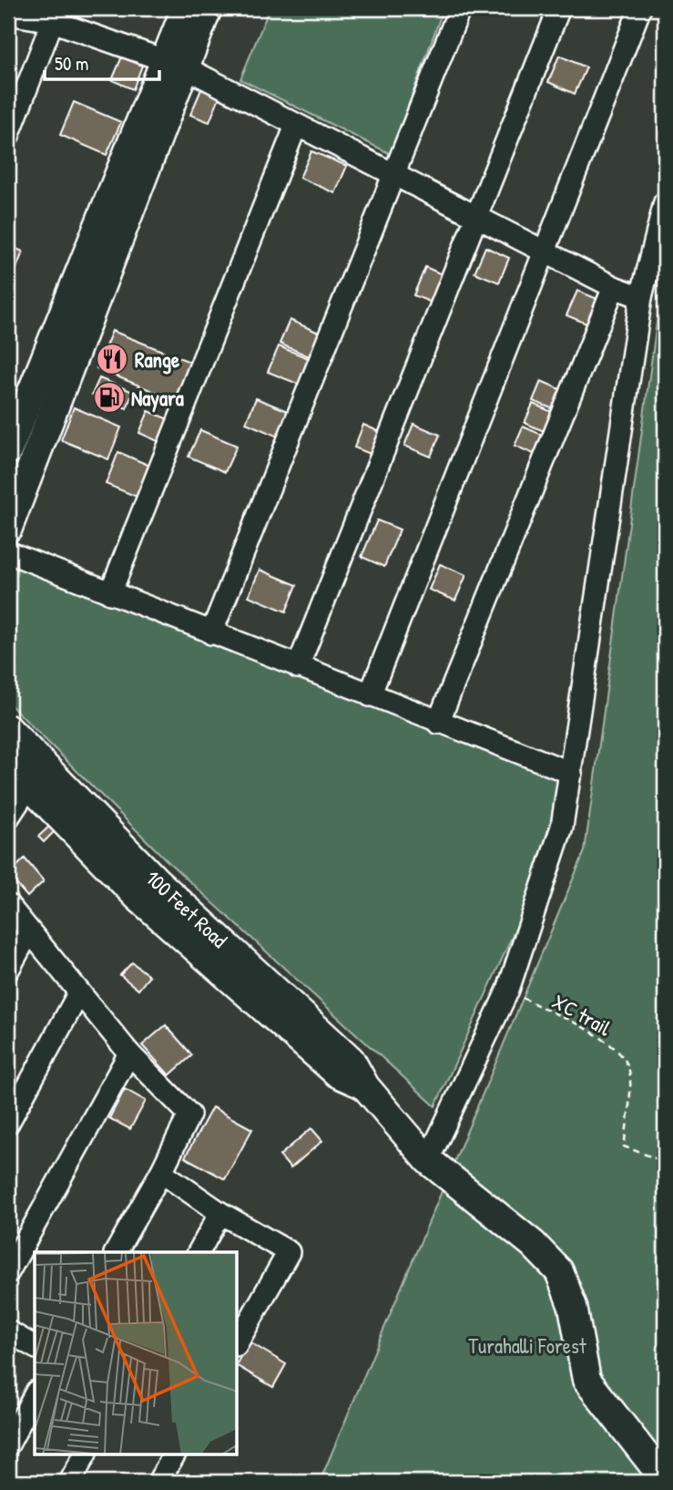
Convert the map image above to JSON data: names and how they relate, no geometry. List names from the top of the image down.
{
  "streets": {
    "main road": ["100 Feet Road"],
    "path": ["XC trail"]
  },
  "parks": ["Turahalli Forest"],
  "places": {
    "restaurant": ["Range"],
    "fuel station": ["Nayara"]
  },
  "scale_bar": "50 m"
}
